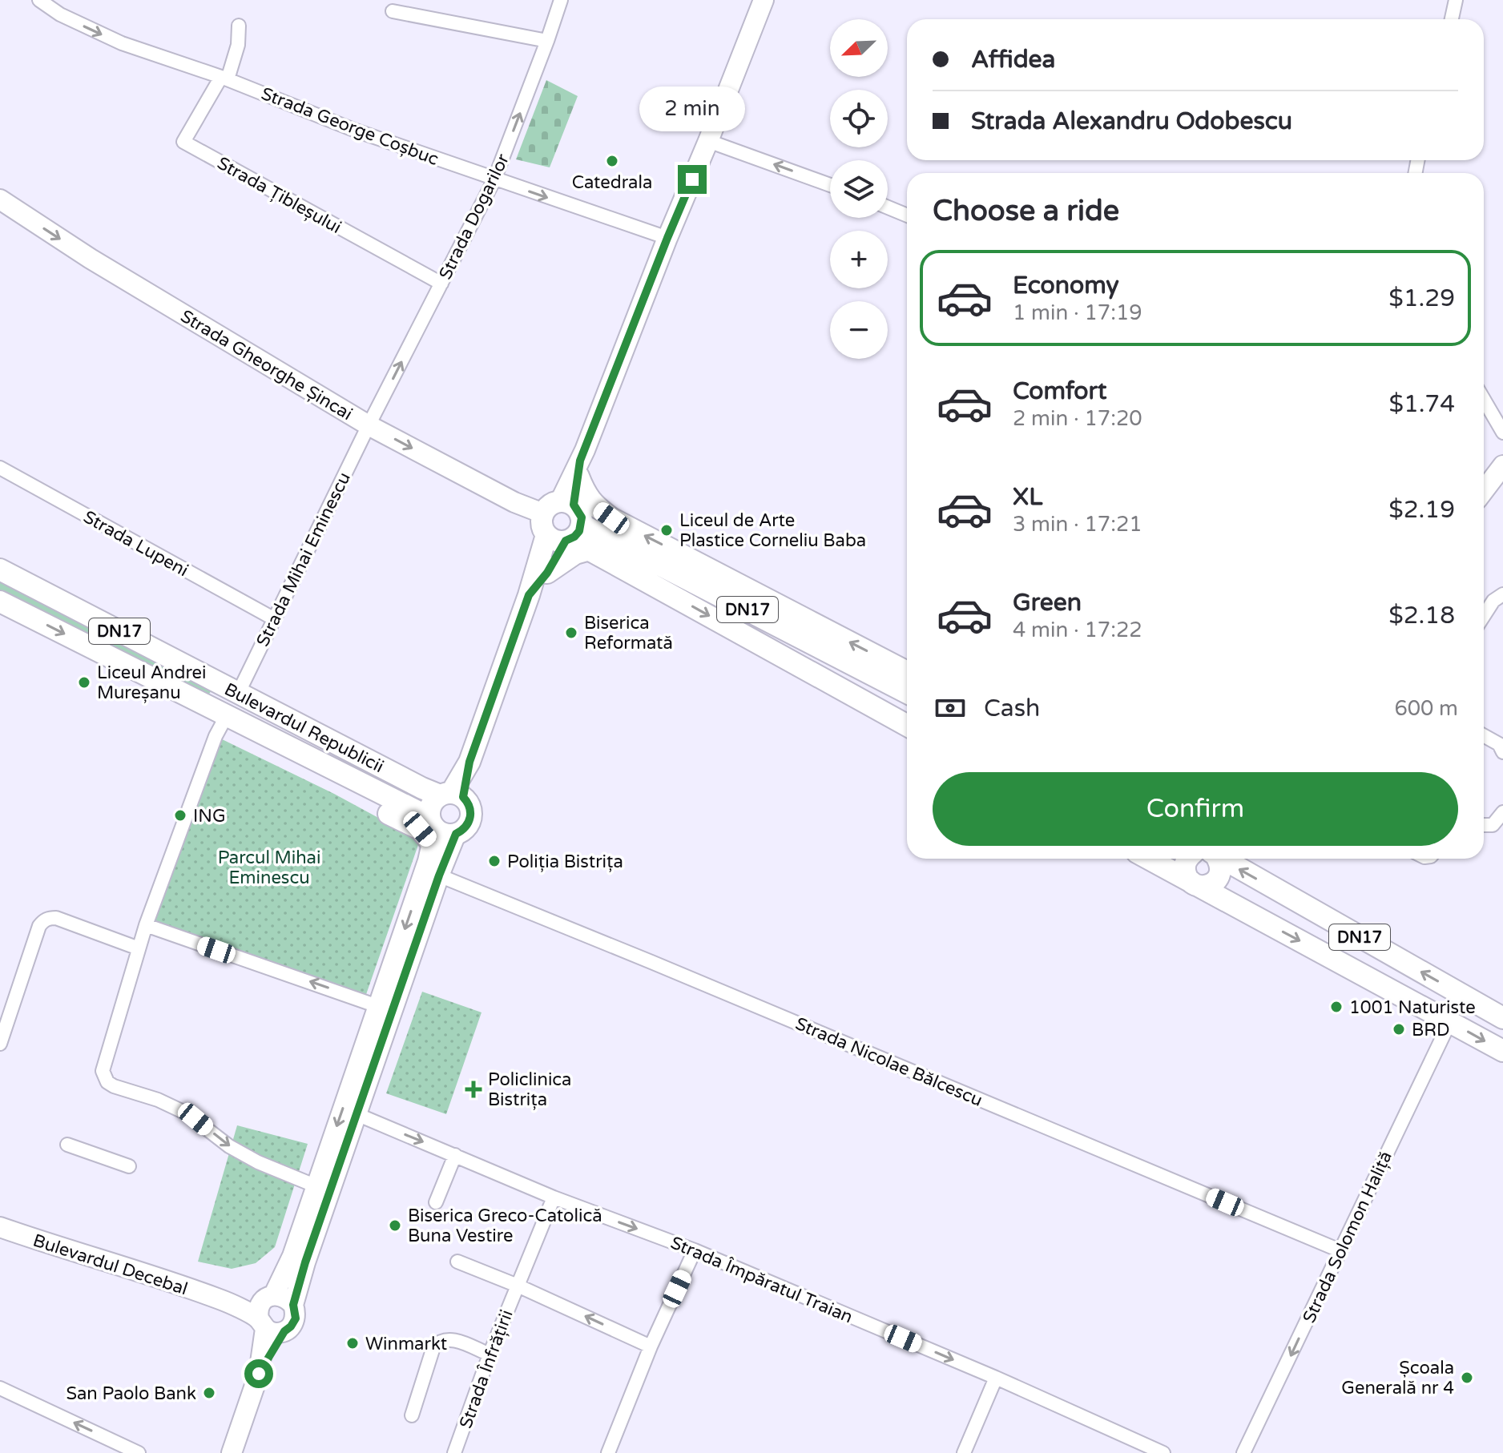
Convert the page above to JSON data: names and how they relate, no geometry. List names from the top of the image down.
{
  "streets": {
    "main road": [
      "Strada Gheorghe Șincai",
      "DN17",
      "Bulevardul Republicii",
      "Bulevardul Decebal"
    ],
    "street": [
      "Strada George Coșbuc",
      "Strada Țibleșului",
      "Strada Dogarilor",
      "Strada Lupeni",
      "Strada Mihai Eminescu",
      "Strada Nicolae Bălcescu",
      "Strada Solomon Haliță",
      "Strada Împăratul Traian",
      "Strada Înfrățirii"
    ]
  },
  "crossings": [
    ["Strada George Coșbuc", "Strada Țibleșului"],
    ["Strada George Coșbuc", "Strada Dogarilor"],
    ["Strada Țibleșului", "Strada Dogarilor"],
    ["Strada Dogarilor", "Strada Gheorghe Șincai"],
    ["Strada Dogarilor", "Strada Mihai Eminescu"],
    ["Strada Gheorghe Șincai", "Strada Mihai Eminescu"],
    ["Strada Gheorghe Șincai", "DN17"],
    ["Strada Lupeni", "Strada Mihai Eminescu"],
    ["Strada Mihai Eminescu", "Bulevardul Republicii"],
    ["DN17", "Strada Solomon Haliță"],
    ["Strada Nicolae Bălcescu", "Strada Solomon Haliță"],
    ["Strada Împăratul Traian", "Strada Înfrățirii"]
  ],
  "one_way": [
    "Strada George Coșbuc",
    "Strada Dogarilor",
    "Strada Gheorghe Șincai",
    "Strada Solomon Haliță",
    "Strada Împăratul Traian"
  ],
  "parks": ["Parcul Mihai Eminescu"],
  "places": {
    "other": [
      "Catedrala",
      "Liceul de Arte Plastice Corneliu Baba",
      "Biserica Reformată",
      "Liceul Andrei Mureșanu",
      "ING",
      "Poliția Bistrița",
      "1001 Naturiste",
      "BRD",
      "Biserica Greco-Catolică Buna Vestire",
      "Winmarkt",
      "Școala Generală nr 4",
      "San Paolo Bank"
    ],
    "health": ["Policlinica Bistrița"]
  },
  "north": "bottom left",
  "page": {
    "map_buttons": ["+", "−"],
    "banner": ["Affidea", "Strada Alexandru Odobescu"],
    "bubble": "2 min",
    "heading": "Choose a ride",
    "list": [
      {
        "name": "Economy",
        "note": "1 min · 17:19",
        "value": "$1.29"
      },
      {
        "name": "Comfort",
        "note": "2 min · 17:20",
        "value": "$1.74"
      },
      {
        "name": "XL",
        "note": "3 min · 17:21",
        "value": "$2.19"
      },
      {
        "name": "Green",
        "note": "4 min · 17:22",
        "value": "$2.18"
      }
    ],
    "pay": ["Cash", "600 m"],
    "buttons": "Confirm"
  }
}
